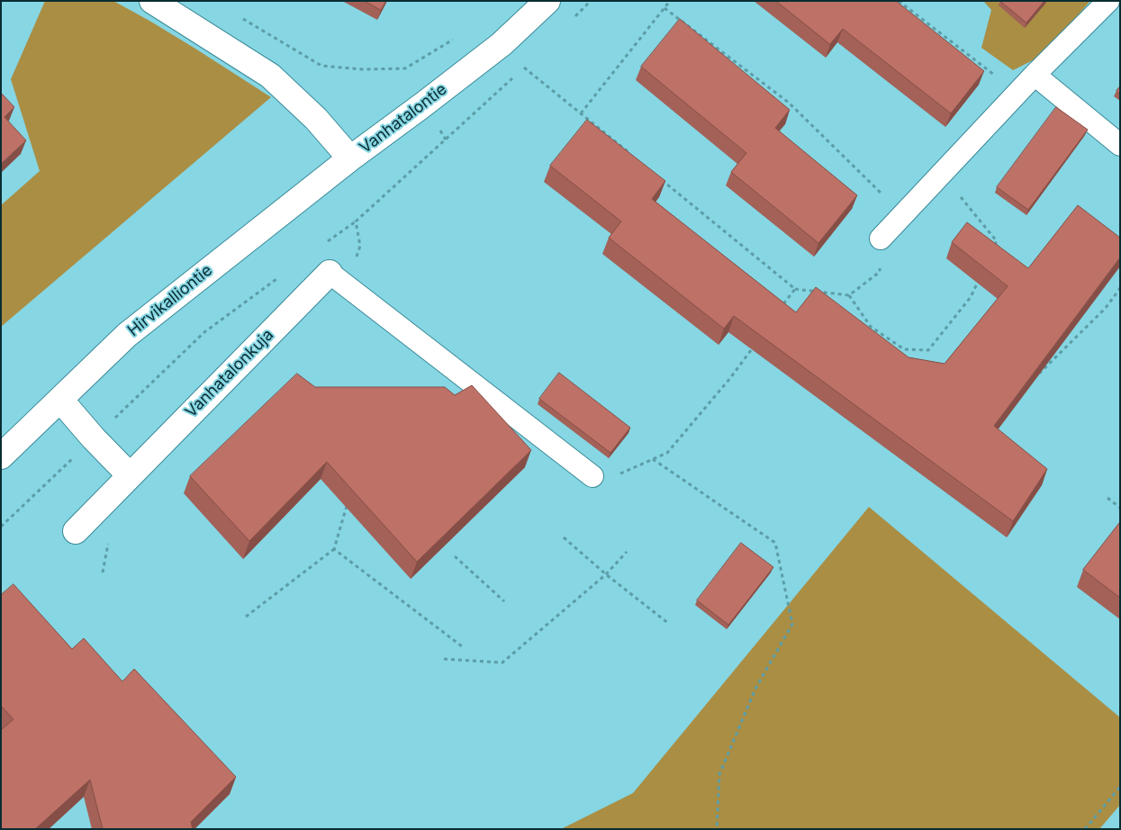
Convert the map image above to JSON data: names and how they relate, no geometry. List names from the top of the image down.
{
  "streets": {
    "street": ["Vanhatalontie", "Hirvikalliontie", "Vanhatalonkuja"]
  },
  "crossings": [
    ["Vanhatalontie", "Hirvikalliontie"]
  ]
}
